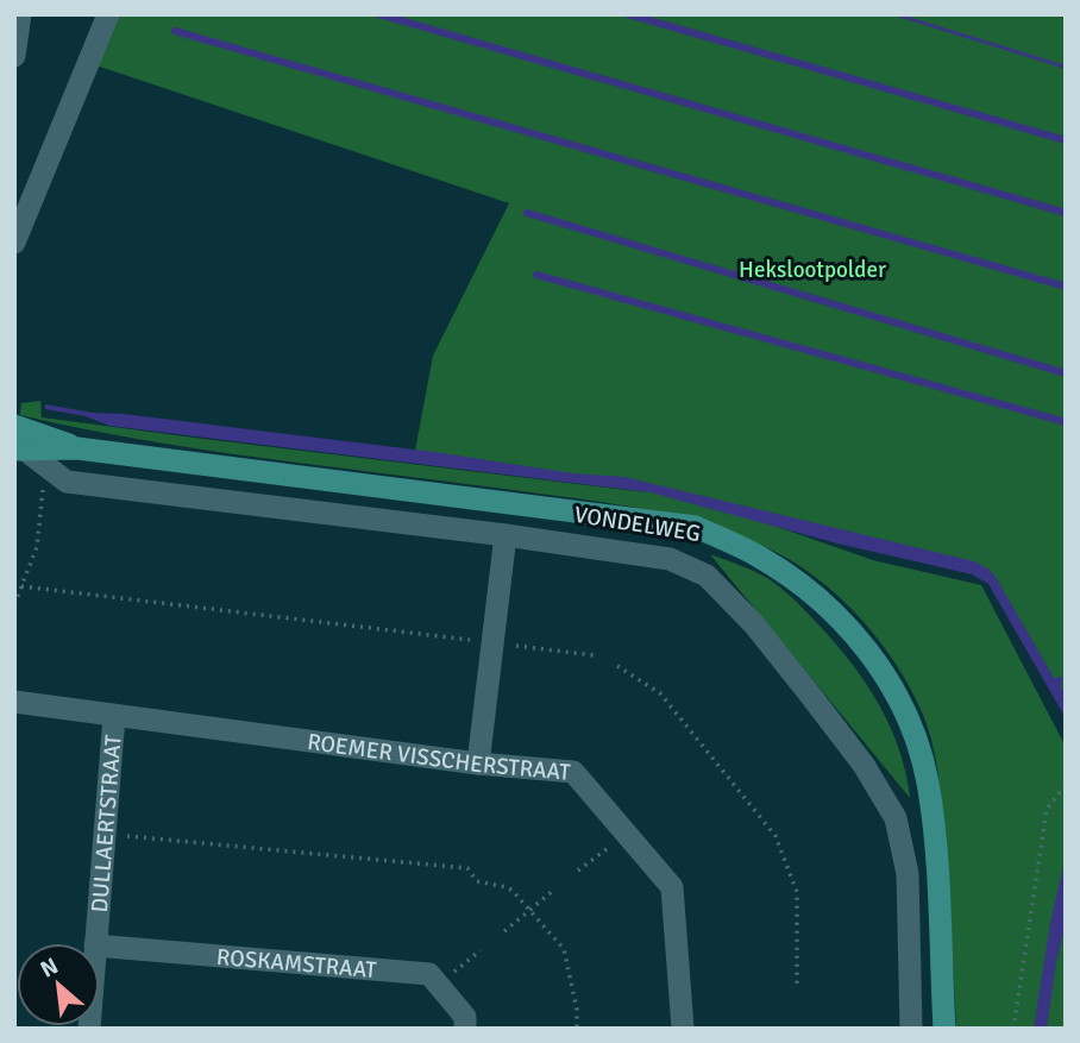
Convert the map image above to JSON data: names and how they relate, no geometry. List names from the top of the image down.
{
  "streets": {
    "main road": ["VONDELWEG"],
    "street": ["ROEMER VISSCHERSTRAAT", "DULLAERTSTRAAT", "ROSKAMSTRAAT"]
  },
  "crossings": [
    ["ROEMER VISSCHERSTRAAT", "DULLAERTSTRAAT"]
  ],
  "parks": ["Hekslootpolder"],
  "north": "top left"
}
